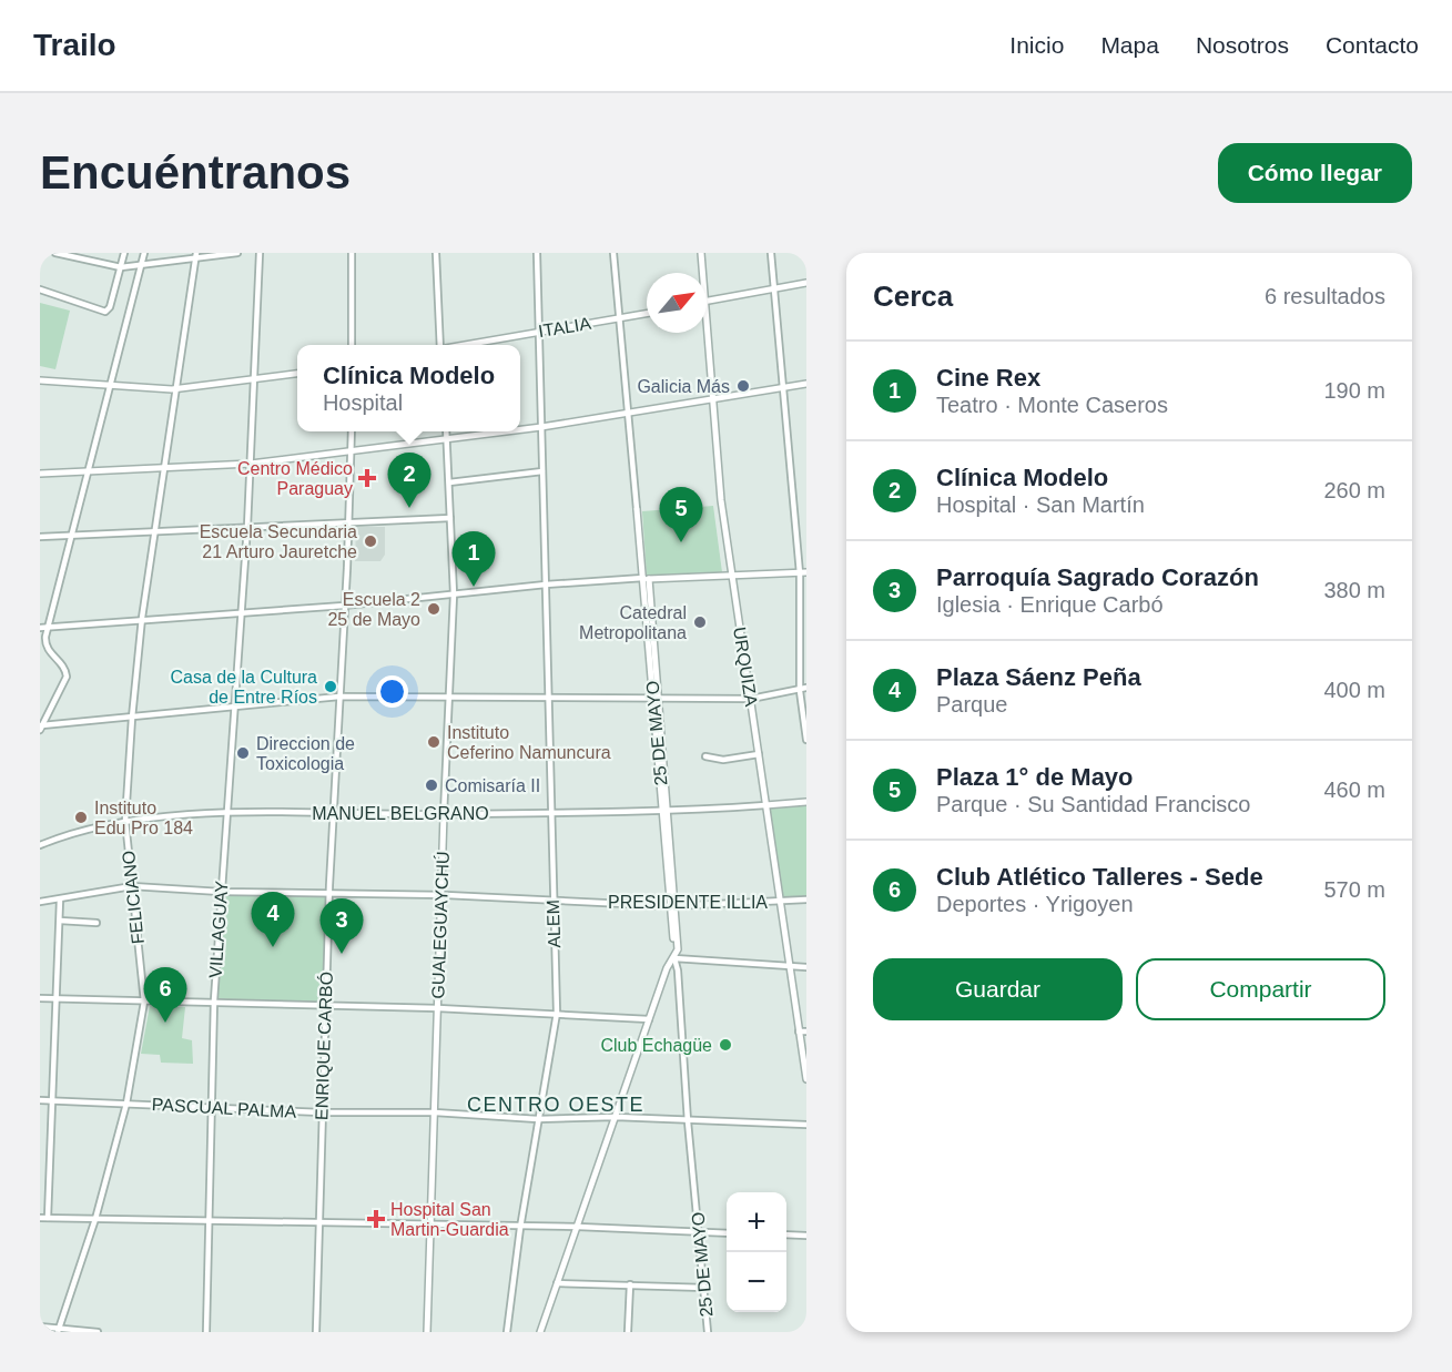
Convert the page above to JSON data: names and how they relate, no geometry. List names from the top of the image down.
{
  "streets": {
    "street": [
      "ITALIA",
      "URQUIZA",
      "25 DE MAYO",
      "MANUEL BELGRANO",
      "FELICIANO",
      "PRESIDENTE ILLIA",
      "ALEM",
      "GUALEGUAYCHÚ",
      "VILLAGUAY",
      "ENRIQUE CARBÓ",
      "PASCUAL PALMA"
    ]
  },
  "crossings": [
    ["ITALIA", "ALEM"],
    ["URQUIZA", "MANUEL BELGRANO"],
    ["URQUIZA", "PRESIDENTE ILLIA"],
    ["25 DE MAYO", "MANUEL BELGRANO"],
    ["25 DE MAYO", "PRESIDENTE ILLIA"],
    ["25 DE MAYO", "PASCUAL PALMA"],
    ["MANUEL BELGRANO", "FELICIANO"],
    ["MANUEL BELGRANO", "ALEM"],
    ["MANUEL BELGRANO", "GUALEGUAYCHÚ"],
    ["MANUEL BELGRANO", "VILLAGUAY"],
    ["MANUEL BELGRANO", "ENRIQUE CARBÓ"],
    ["FELICIANO", "PRESIDENTE ILLIA"],
    ["FELICIANO", "PASCUAL PALMA"],
    ["PRESIDENTE ILLIA", "ALEM"],
    ["PRESIDENTE ILLIA", "GUALEGUAYCHÚ"],
    ["PRESIDENTE ILLIA", "VILLAGUAY"],
    ["PRESIDENTE ILLIA", "ENRIQUE CARBÓ"],
    ["ALEM", "PASCUAL PALMA"],
    ["GUALEGUAYCHÚ", "PASCUAL PALMA"],
    ["VILLAGUAY", "PASCUAL PALMA"],
    ["ENRIQUE CARBÓ", "PASCUAL PALMA"]
  ],
  "districts": ["CENTRO OESTE"],
  "places": {
    "other": [
      "Galicia Más",
      "Escuela Secundaria 21 Arturo Jauretche",
      "Escuela 2 25 de Mayo",
      "Catedral Metropolitana",
      "Casa de la Cultura de Entre Ríos",
      "Instituto Ceferino Namuncura",
      "Direccion de Toxicologia",
      "Comisaría II",
      "Instituto Edu Pro 184",
      "Club Echagüe"
    ],
    "health": ["Centro Médico Paraguay", "Hospital San Martin-Guardia"]
  },
  "north": "top right",
  "page": {
    "header": "Trailo",
    "nav": [
      "Inicio",
      "Mapa",
      "Nosotros",
      "Contacto"
    ],
    "buttons": [
      "Cómo llegar",
      ["Guardar", "Compartir"]
    ],
    "title": "Encuéntranos",
    "heading": ["Cerca", "6 resultados"],
    "list": [
      {
        "mark": "1",
        "name": "Cine Rex",
        "note": "Teatro · Monte Caseros",
        "value": "190 m"
      },
      {
        "mark": "2",
        "name": "Clínica Modelo",
        "note": "Hospital · San Martín",
        "value": "260 m"
      },
      {
        "mark": "3",
        "name": "Parroquía Sagrado Corazón",
        "note": "Iglesia · Enrique Carbó",
        "value": "380 m"
      },
      {
        "mark": "4",
        "name": "Plaza Sáenz Peña",
        "note": "Parque",
        "value": "400 m"
      },
      {
        "mark": "5",
        "name": "Plaza 1° de Mayo",
        "note": "Parque · Su Santidad Francisco",
        "value": "460 m"
      },
      {
        "mark": "6",
        "name": "Club Atlético Talleres - Sede",
        "note": "Deportes · Yrigoyen",
        "value": "570 m"
      }
    ],
    "popup": ["Clínica Modelo", "Hospital"],
    "pins": [
      "2",
      "5",
      "1",
      "4",
      "3",
      "6"
    ],
    "map_buttons": ["+", "−"]
  }
}
